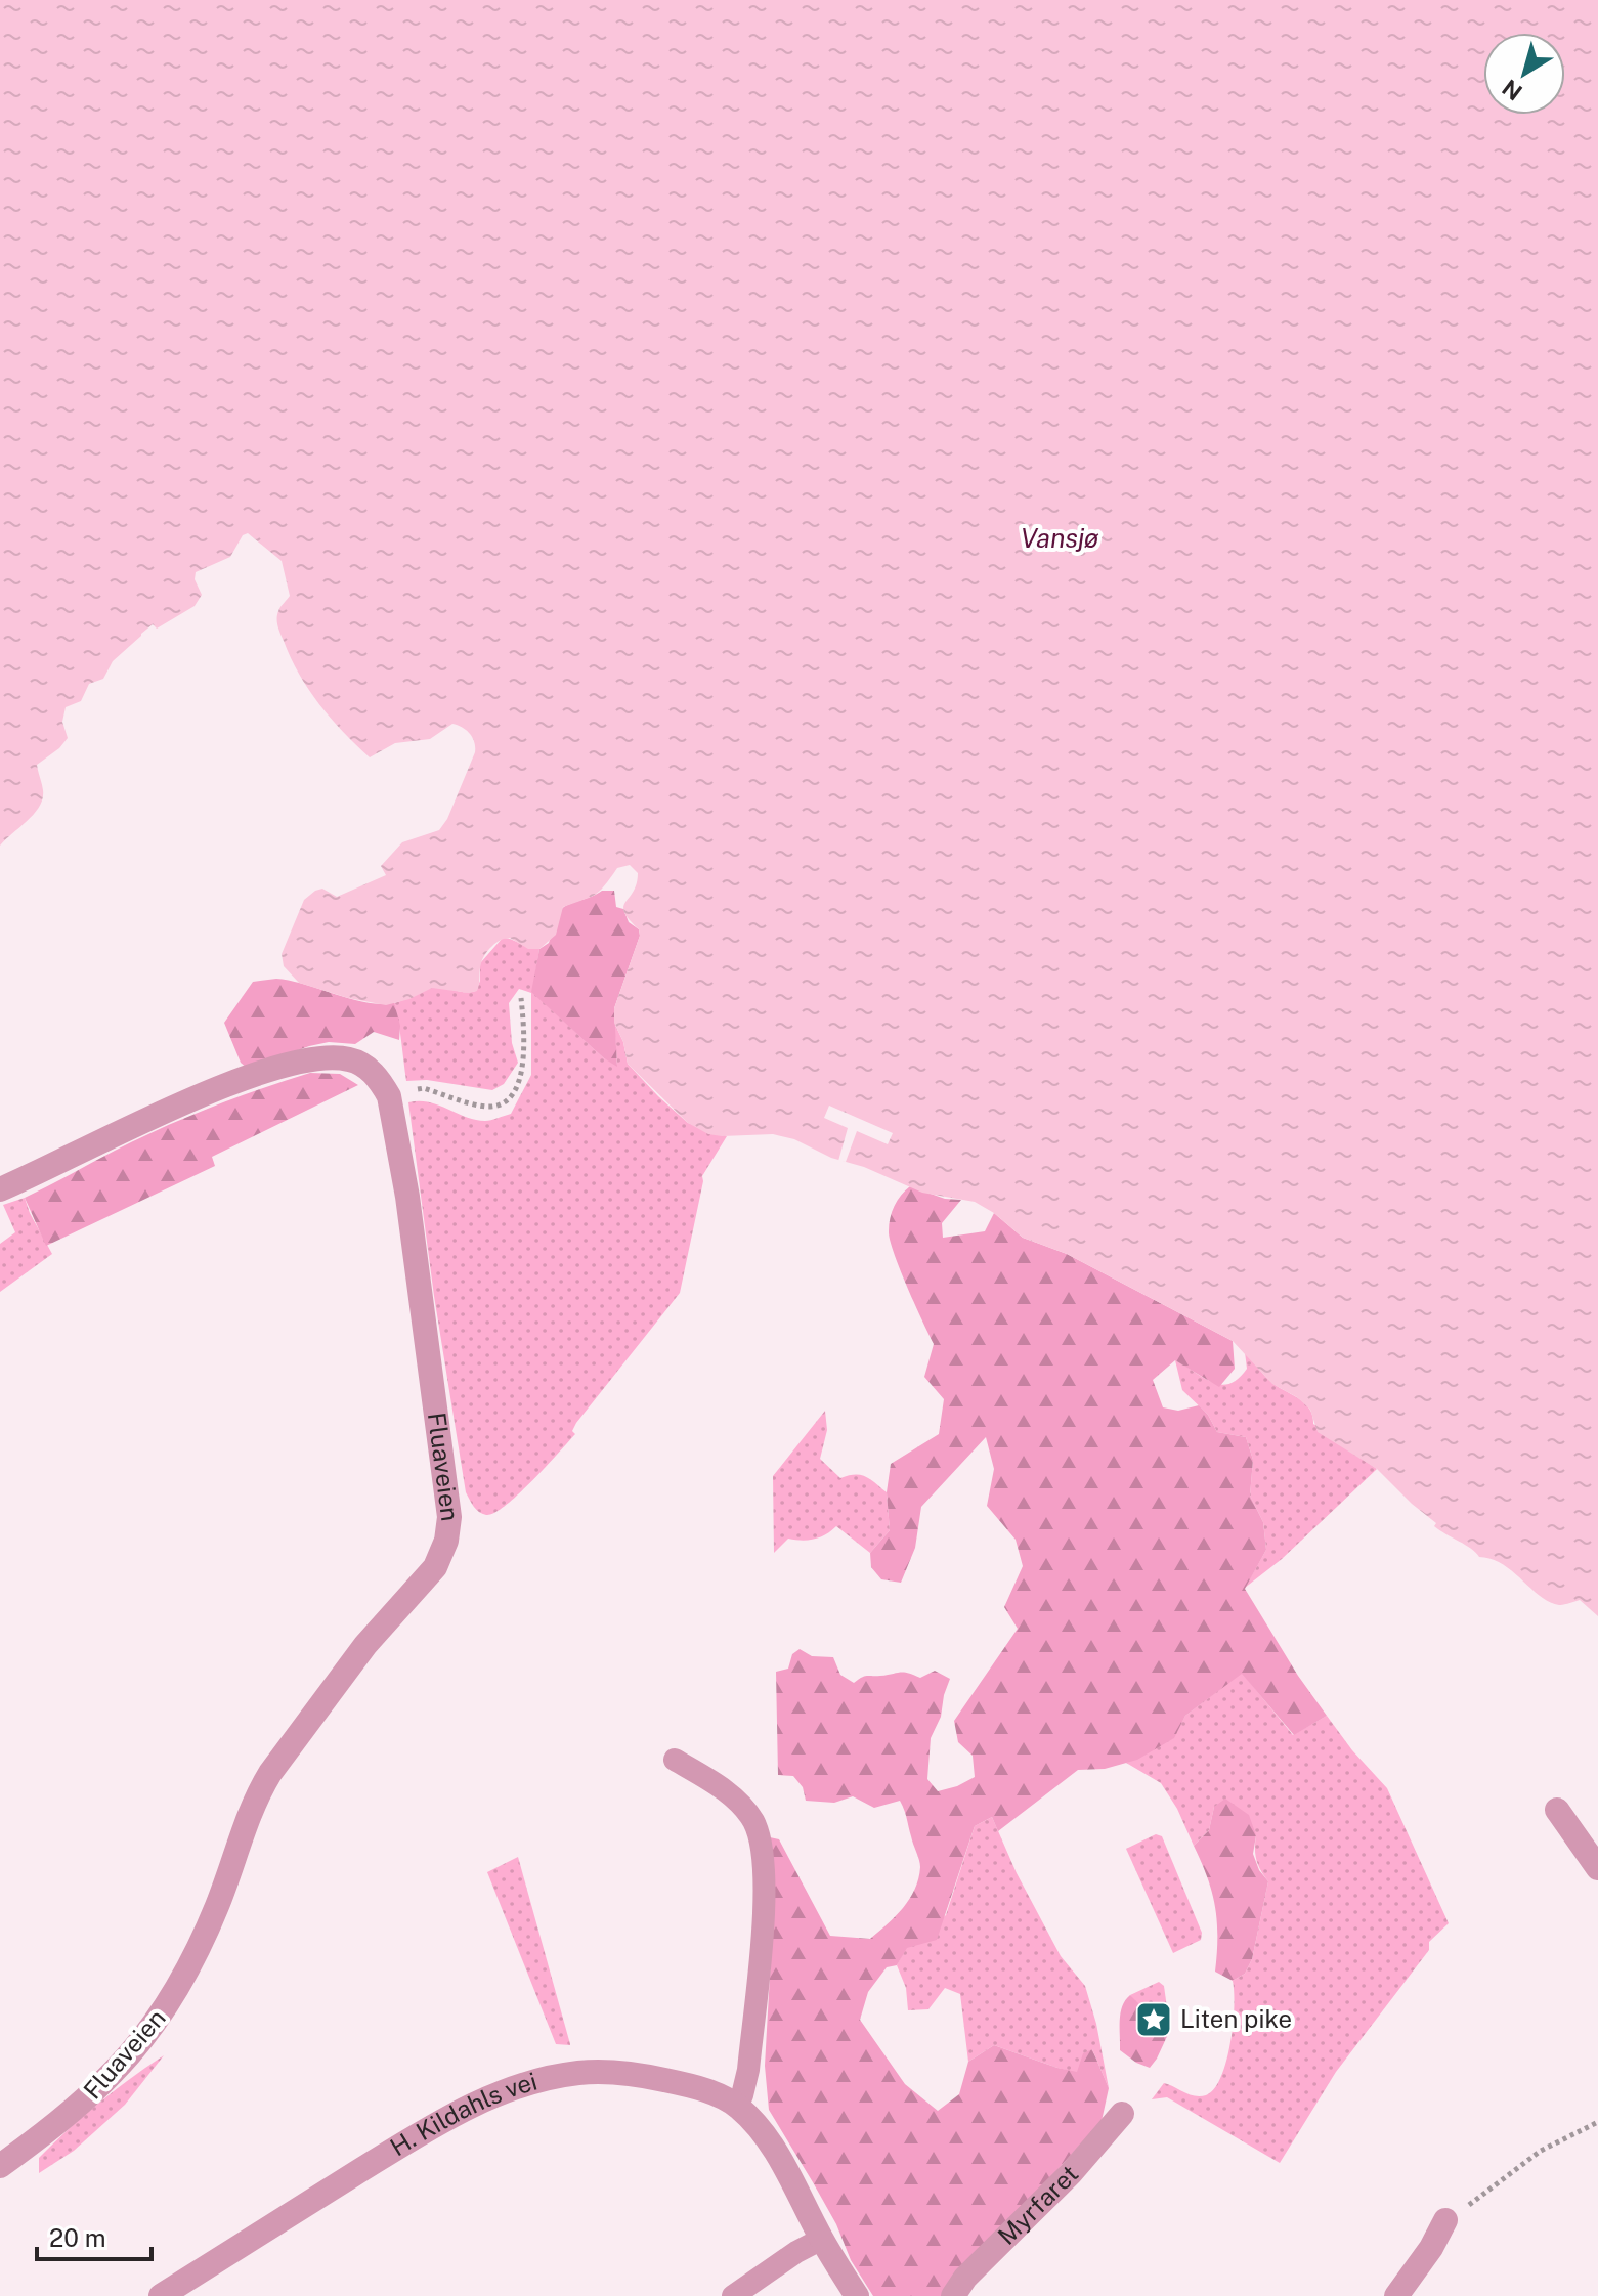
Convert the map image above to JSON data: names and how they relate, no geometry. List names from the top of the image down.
{
  "streets": {
    "street": ["Fluaveien", "H. Kildahls vei", "Myrfaret"]
  },
  "water": ["Vansjø"],
  "places": {
    "place": ["Liten pike"]
  },
  "scale_bar": "20 m",
  "north": "bottom left"
}
